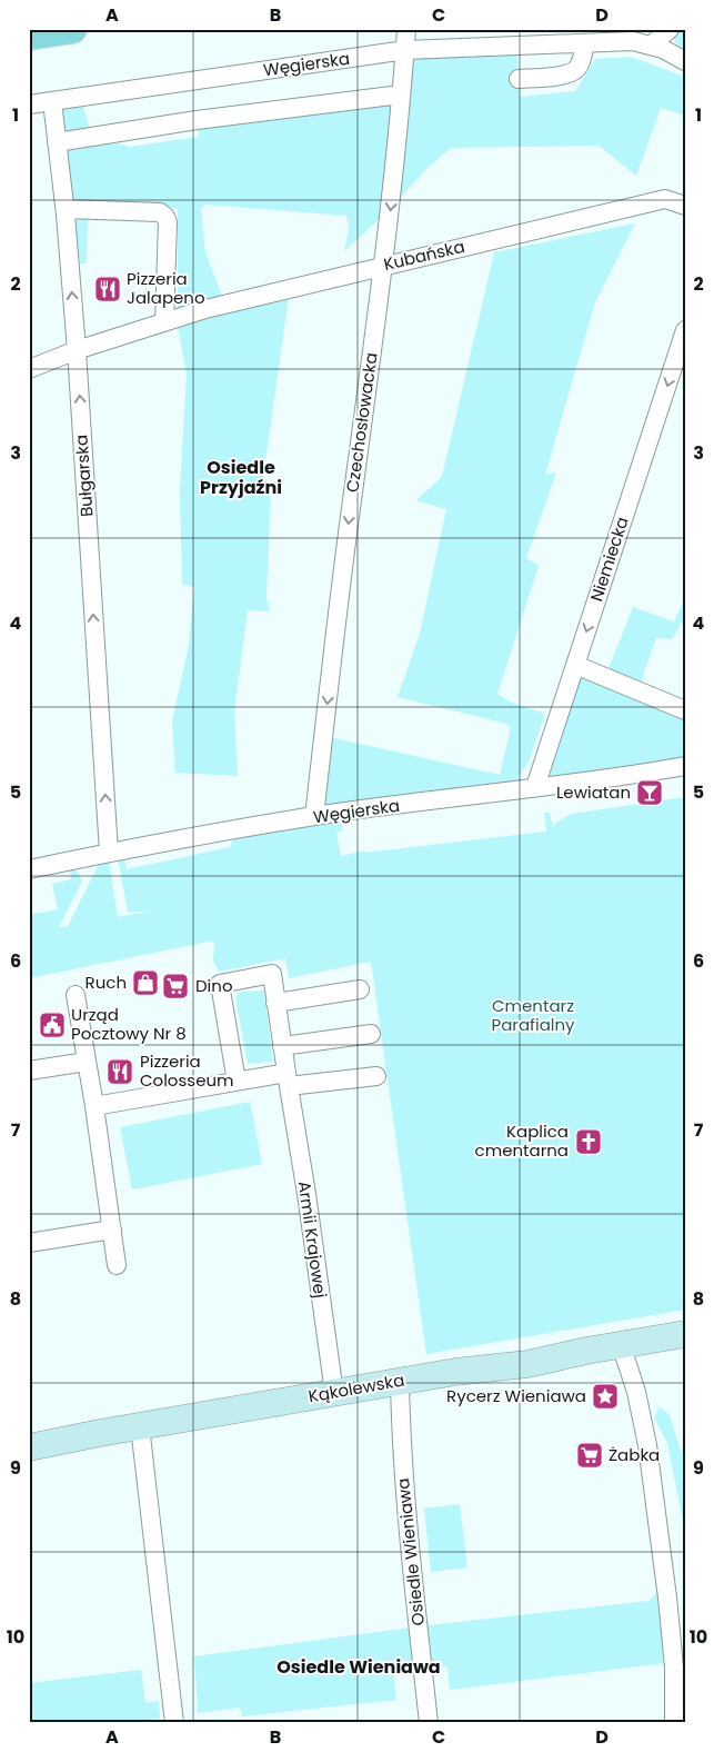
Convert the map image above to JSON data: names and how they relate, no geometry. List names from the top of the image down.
{
  "streets": {
    "street": [
      "Węgierska",
      "Kubańska",
      "Czechosłowacka",
      "Bułgarska",
      "Niemiecka",
      "Armii Krajowej",
      "Kąkolewska",
      "Osiedle Wieniawa"
    ]
  },
  "crossings": [
    ["Węgierska", "Czechosłowacka"],
    ["Węgierska", "Bułgarska"],
    ["Węgierska", "Niemiecka"],
    ["Kubańska", "Czechosłowacka"],
    ["Kubańska", "Bułgarska"],
    ["Armii Krajowej", "Kąkolewska"],
    ["Kąkolewska", "Osiedle Wieniawa"]
  ],
  "one_way": ["Czechosłowacka", "Bułgarska", "Niemiecka"],
  "districts": ["Osiedle Przyjaźni", "Osiedle Wieniawa"],
  "parks": ["Cmentarz Parafialny"],
  "places": {
    "restaurant": ["Pizzeria Jalapeno", "Pizzeria Colosseum"],
    "bar": ["Lewiatan"],
    "shop": ["Ruch"],
    "supermarket": ["Dino", "Żabka"],
    "public building": ["Urząd Pocztowy Nr 8"],
    "church": ["Kaplica cmentarna"],
    "place": ["Rycerz Wieniawa"]
  },
  "grid": {
    "columns": [
      "A",
      "B",
      "C",
      "D"
    ],
    "rows": [
      "1",
      "2",
      "3",
      "4",
      "5",
      "6",
      "7",
      "8",
      "9",
      "10"
    ]
  }
}
